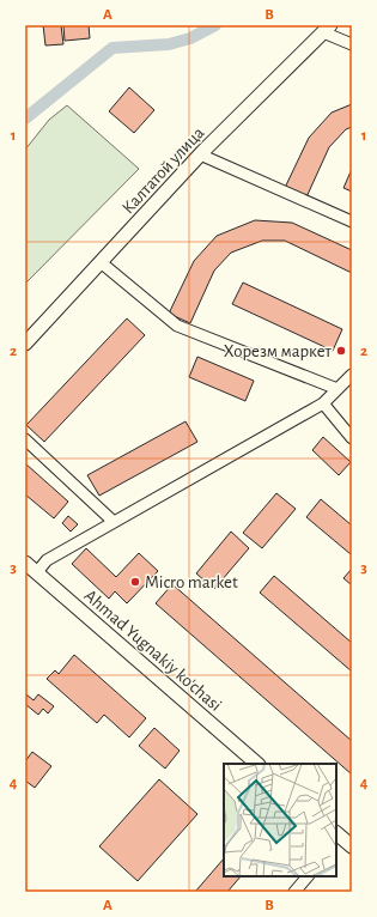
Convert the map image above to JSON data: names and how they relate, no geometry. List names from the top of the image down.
{
  "streets": {
    "street": ["Калтатой улица", "Ahmad Yugnakiy ko'chasi"]
  },
  "places": ["Хорезм маркет", "Micro market"],
  "grid": {
    "columns": ["A", "B"],
    "rows": [
      "1",
      "2",
      "3",
      "4"
    ]
  }
}
